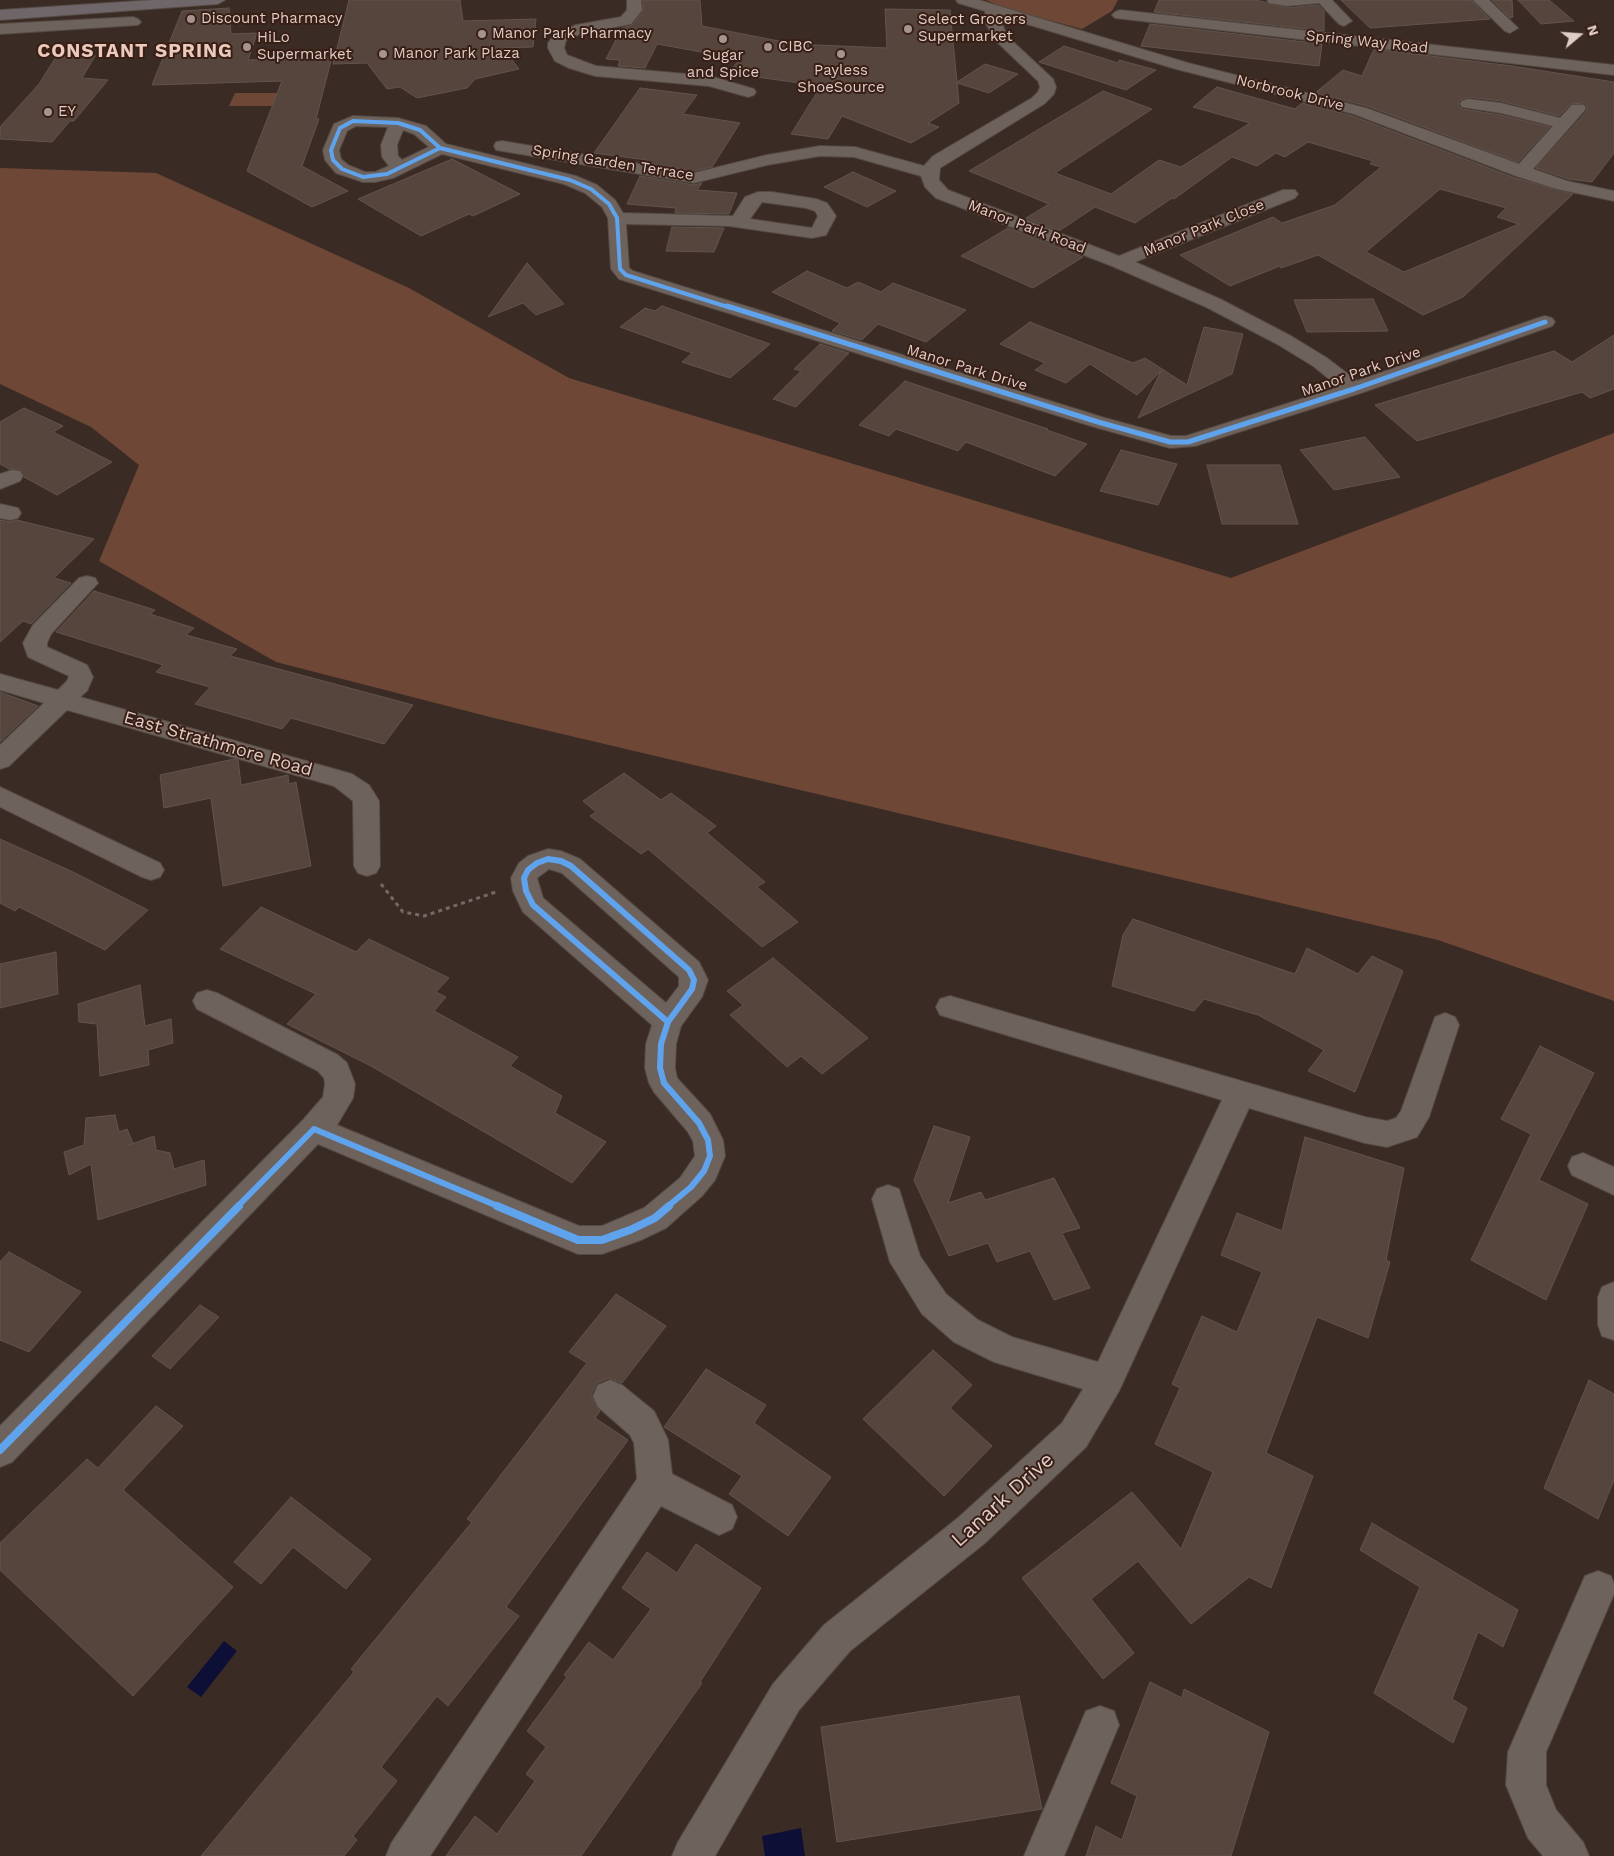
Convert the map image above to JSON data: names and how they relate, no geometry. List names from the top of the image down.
{
  "streets": {
    "street": [
      "Spring Way Road",
      "Norbrook Drive",
      "Spring Garden Terrace",
      "Manor Park Road",
      "Manor Park Close",
      "Manor Park Drive",
      "East Strathmore Road",
      "Lanark Drive"
    ]
  },
  "crossings": [
    ["Spring Garden Terrace", "Manor Park Road"],
    ["Manor Park Road", "Manor Park Close"],
    ["Manor Park Road", "Manor Park Drive"]
  ],
  "districts": ["CONSTANT SPRING"],
  "places": [
    "Discount Pharmacy",
    "Select Grocers Supermarket",
    "Manor Park Pharmacy",
    "Sugar and Spice",
    "HiLo Supermarket",
    "CIBC",
    "Manor Park Plaza",
    "Payless ShoeSource",
    "EY"
  ],
  "north": "right"
}
